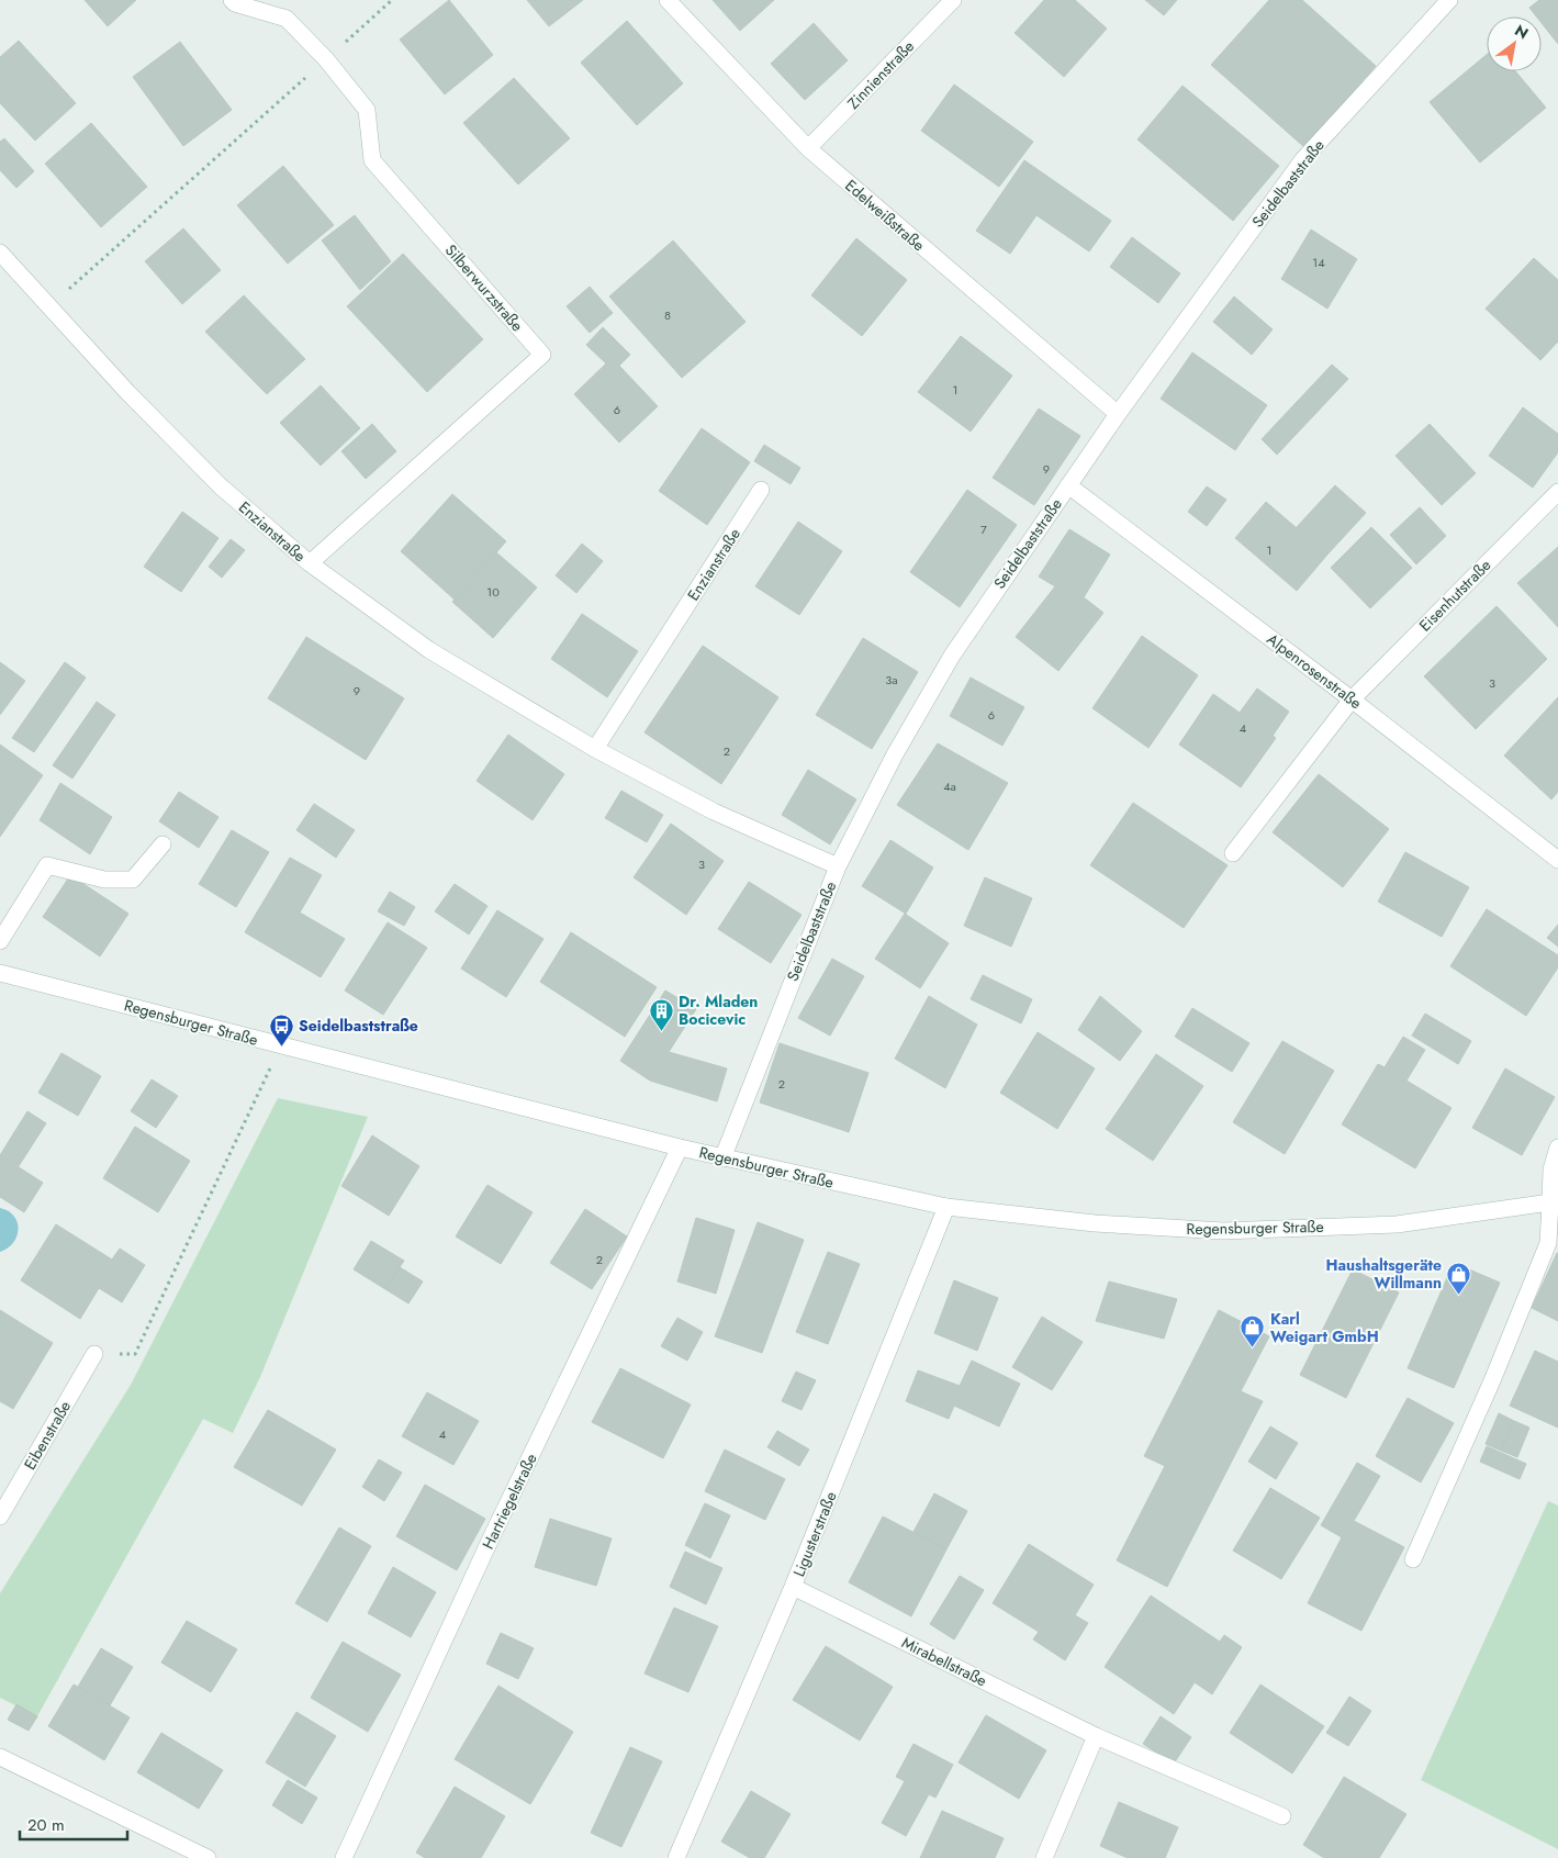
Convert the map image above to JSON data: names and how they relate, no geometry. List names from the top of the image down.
{
  "streets": {
    "street": [
      "Zinnienstraße",
      "Seidelbaststraße",
      "Edelweißstraße",
      "Silberwurzstraße",
      "Enzianstraße",
      "Eisenhutstraße",
      "Alpenrosenstraße",
      "Regensburger Straße",
      "Eibenstraße",
      "Hartriegelstraße",
      "Ligusterstraße",
      "Mirabellstraße"
    ]
  },
  "crossings": [
    ["Zinnienstraße", "Edelweißstraße"],
    ["Seidelbaststraße", "Edelweißstraße"],
    ["Seidelbaststraße", "Enzianstraße"],
    ["Seidelbaststraße", "Alpenrosenstraße"],
    ["Seidelbaststraße", "Regensburger Straße"],
    ["Silberwurzstraße", "Enzianstraße"],
    ["Eisenhutstraße", "Alpenrosenstraße"],
    ["Regensburger Straße", "Hartriegelstraße"],
    ["Regensburger Straße", "Ligusterstraße"],
    ["Ligusterstraße", "Mirabellstraße"]
  ],
  "places": {
    "building": ["Dr. Mladen Bocicevic"],
    "bus stop": ["Seidelbaststraße"],
    "shop": ["Haushaltsgeräte Willmann", "Karl Weigart GmbH"]
  },
  "house_numbers": [
    "14",
    "8",
    "1",
    "6",
    "9",
    "7",
    "1",
    "10",
    "3a",
    "3",
    "9",
    "6",
    "4",
    "2",
    "4a",
    "3",
    "2",
    "2",
    "4"
  ],
  "scale_bar": "20 m",
  "north": "top right"
}
